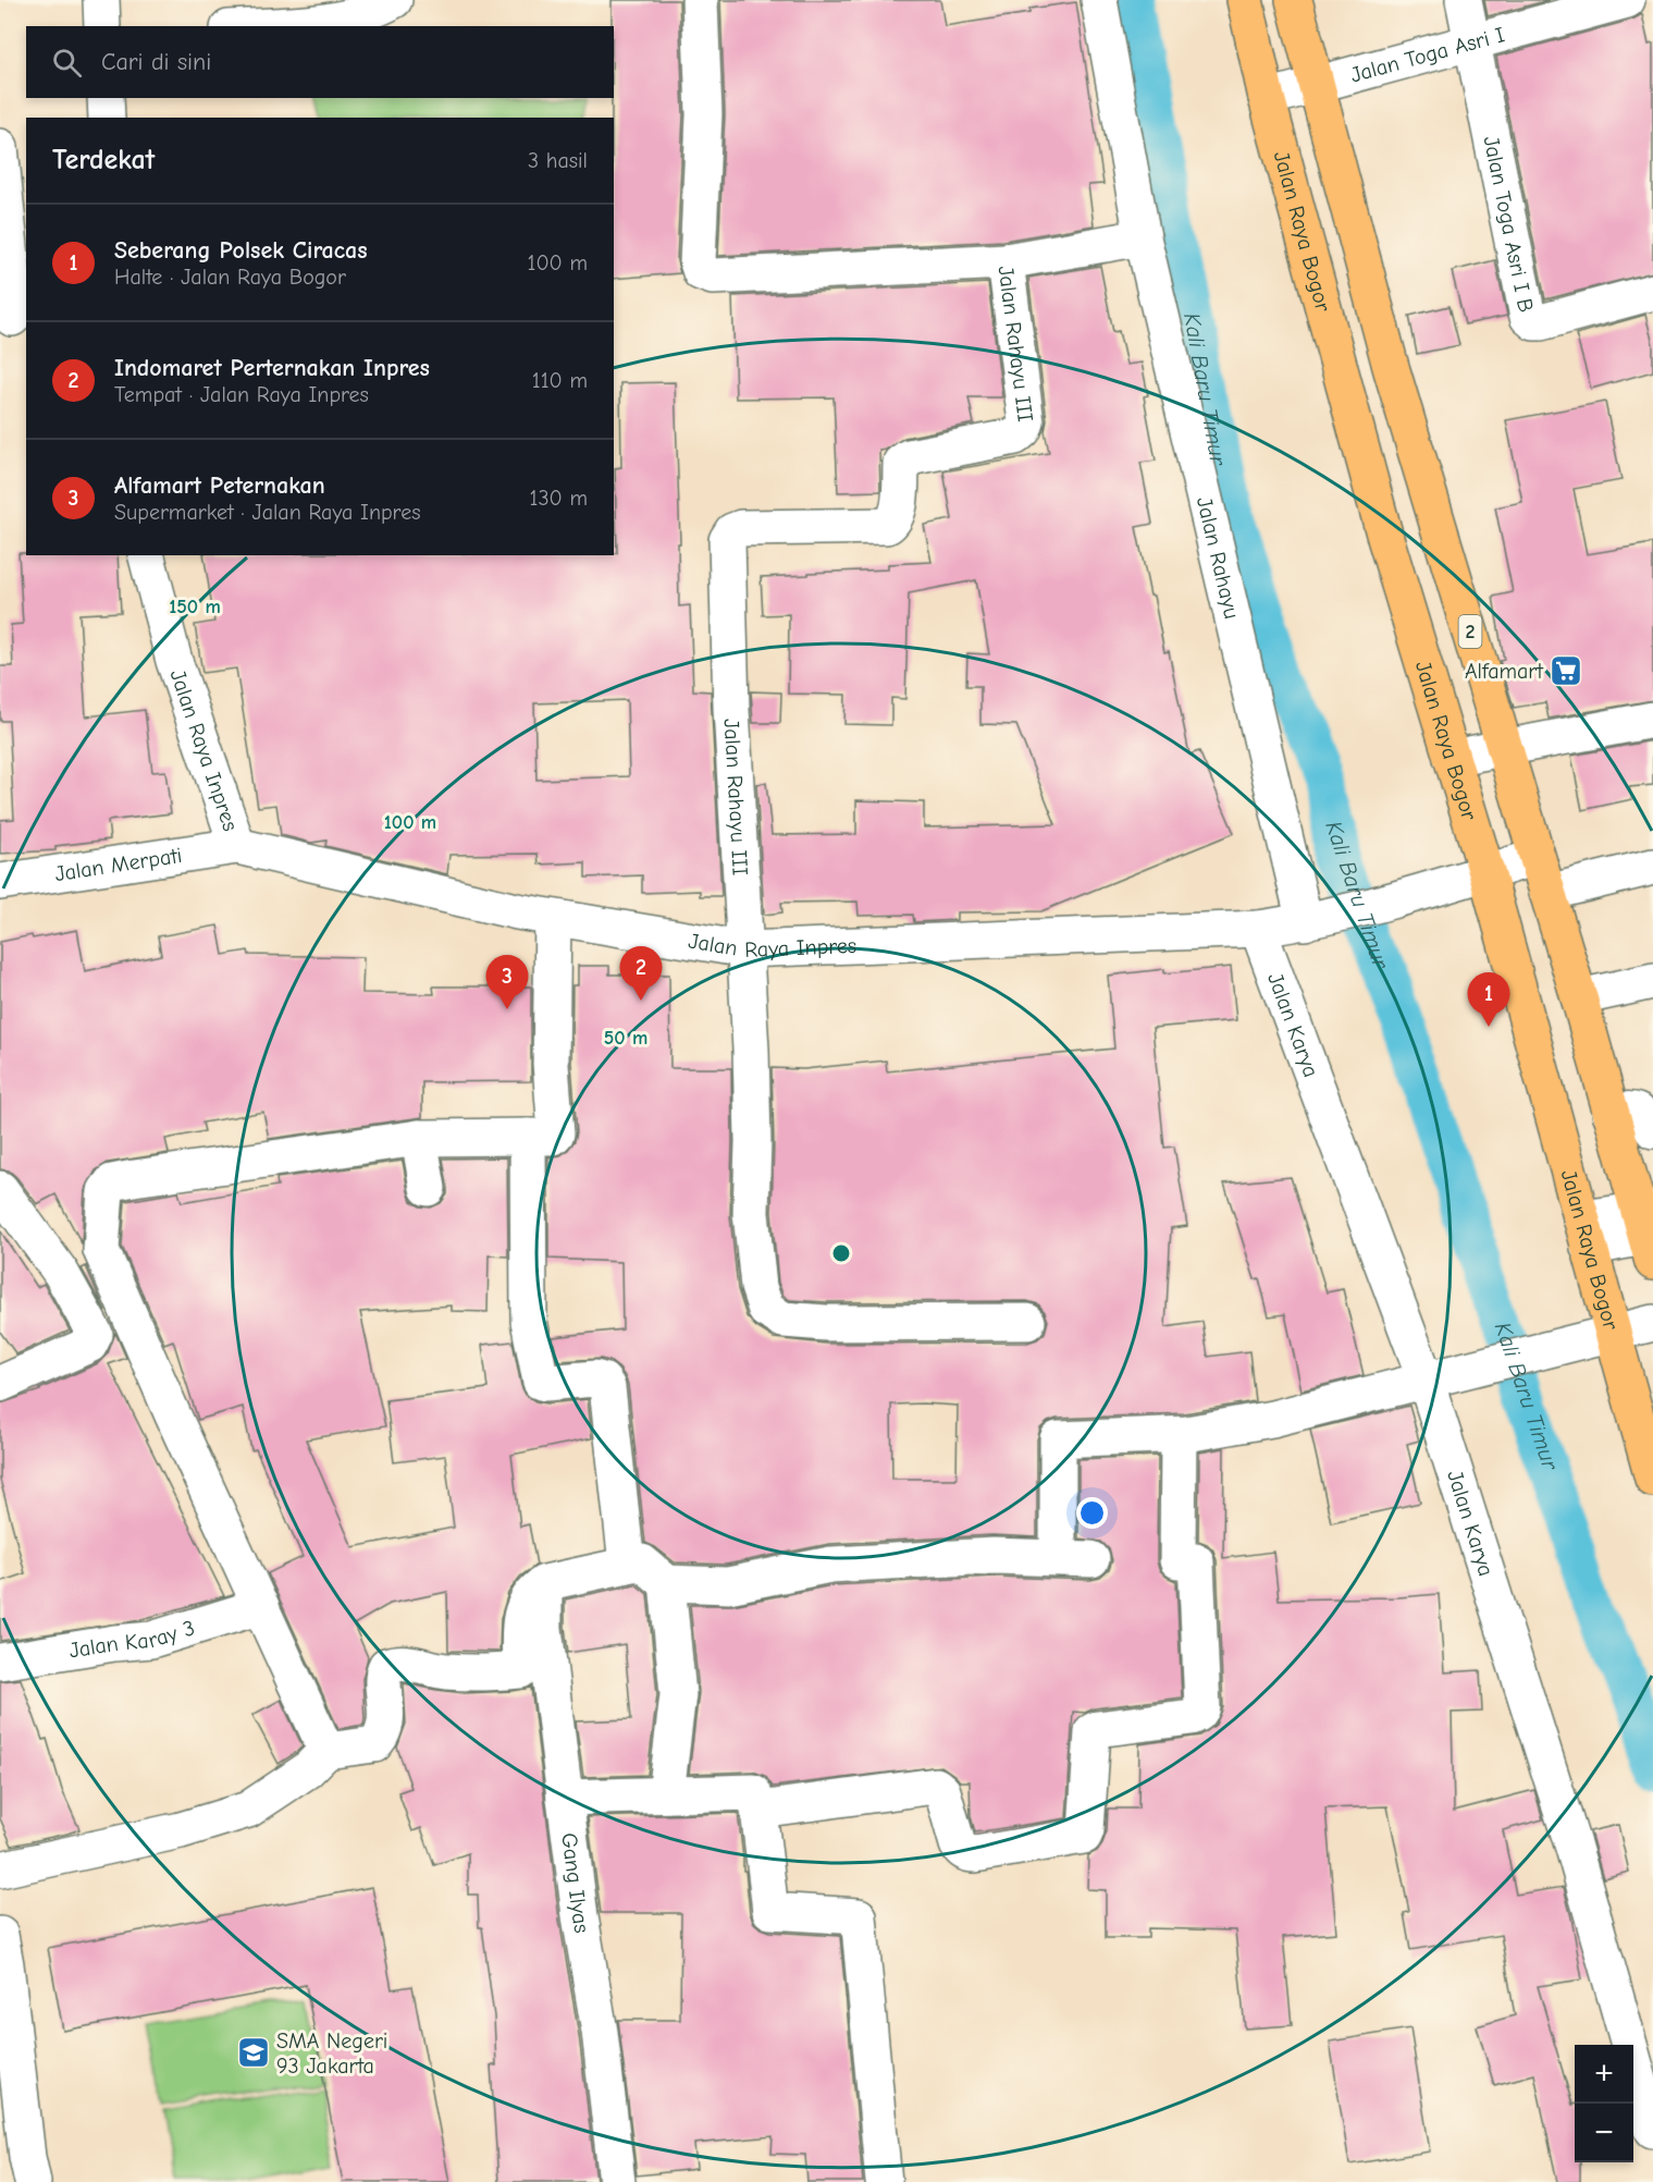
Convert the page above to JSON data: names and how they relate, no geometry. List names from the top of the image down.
{
  "streets": {
    "highway": ["Jalan Raya Bogor", "2"],
    "street": [
      "Jalan Toga Asri I",
      "Jalan Toga Asri I B",
      "Jalan Rahayu III",
      "Jalan Rahayu",
      "Jalan Raya Inpres",
      "Jalan Merpati",
      "Jalan Karya",
      "Jalan Karay 3",
      "Gang Ilyas"
    ]
  },
  "crossings": [
    ["Jalan Toga Asri I", "Jalan Toga Asri I B"],
    ["Jalan Toga Asri I", "Jalan Raya Bogor"],
    ["Jalan Toga Asri I", "2"],
    ["Jalan Raya Bogor", "Jalan Raya Inpres"],
    ["Jalan Rahayu III", "Jalan Raya Inpres"],
    ["Jalan Rahayu", "Jalan Raya Inpres"],
    ["2", "Jalan Raya Inpres"],
    ["Jalan Raya Inpres", "Jalan Merpati"],
    ["Jalan Raya Inpres", "Jalan Karya"]
  ],
  "water": ["Kali Baru Timur"],
  "places": {
    "supermarket": ["Alfamart"],
    "school or university": ["SMA Negeri 93 Jakarta"]
  },
  "page": {
    "search": "Cari di sini",
    "heading": ["Terdekat", "3 hasil"],
    "list": [
      {
        "mark": "1",
        "name": "Seberang Polsek Ciracas",
        "note": "Halte · Jalan Raya Bogor",
        "value": "100 m"
      },
      {
        "mark": "2",
        "name": "Indomaret Perternakan Inpres",
        "note": "Tempat · Jalan Raya Inpres",
        "value": "110 m"
      },
      {
        "mark": "3",
        "name": "Alfamart Peternakan",
        "note": "Supermarket · Jalan Raya Inpres",
        "value": "130 m"
      }
    ],
    "pins": ["2", "3", "1"],
    "map_buttons": ["+", "−"]
  },
  "rings": ["150 m", "100 m", "50 m"]
}
